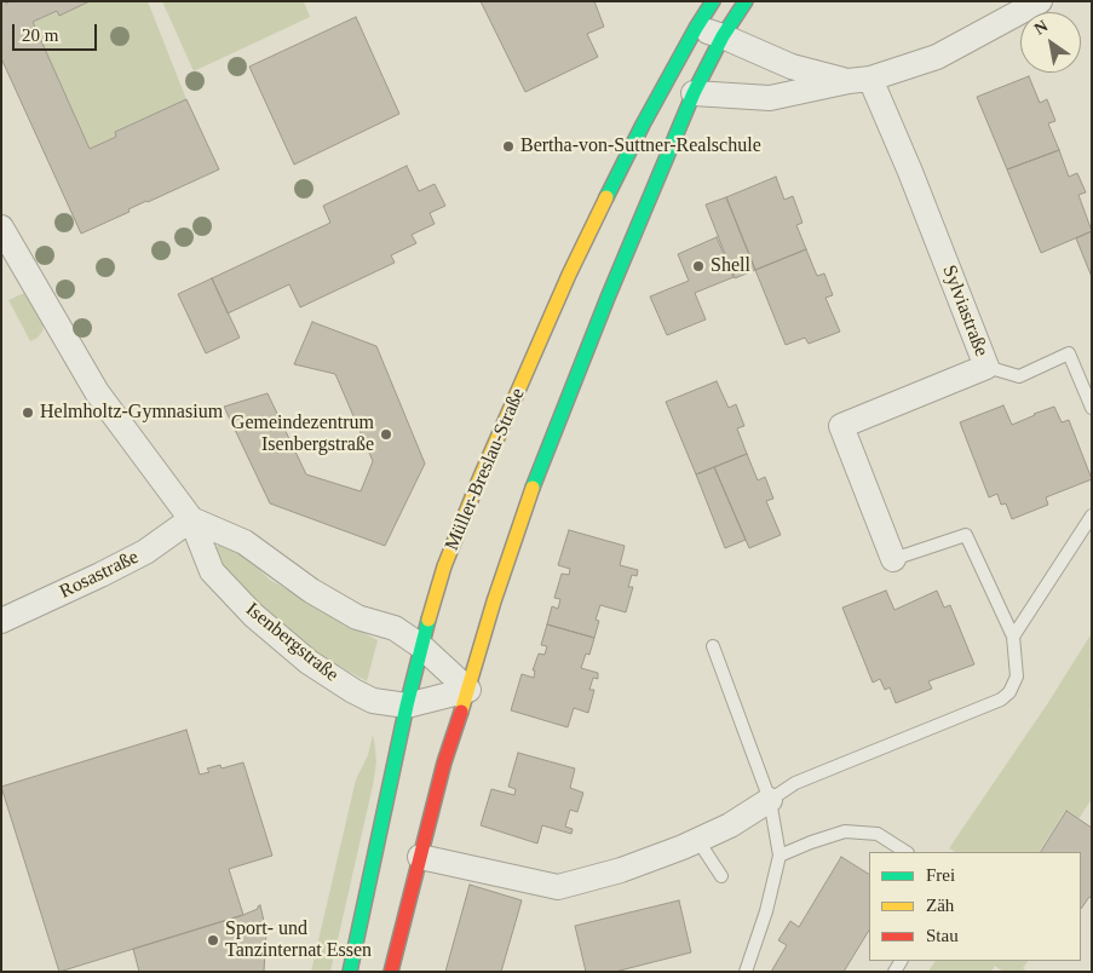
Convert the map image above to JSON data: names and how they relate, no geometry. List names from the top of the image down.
{
  "streets": {
    "main road": ["Müller-Breslau-Straße"],
    "street": ["Sylviastraße", "Rosastraße", "Isenbergstraße"]
  },
  "crossings": [
    ["Müller-Breslau-Straße", "Isenbergstraße"],
    ["Rosastraße", "Isenbergstraße"]
  ],
  "places": [
    "Bertha-von-Suttner-Realschule",
    "Shell",
    "Helmholtz-Gymnasium",
    "Gemeindezentrum Isenbergstraße",
    "Sport- und Tanzinternat Essen"
  ],
  "legend": ["Frei", "Zäh", "Stau"],
  "scale_bar": "20 m",
  "north": "top left"
}
